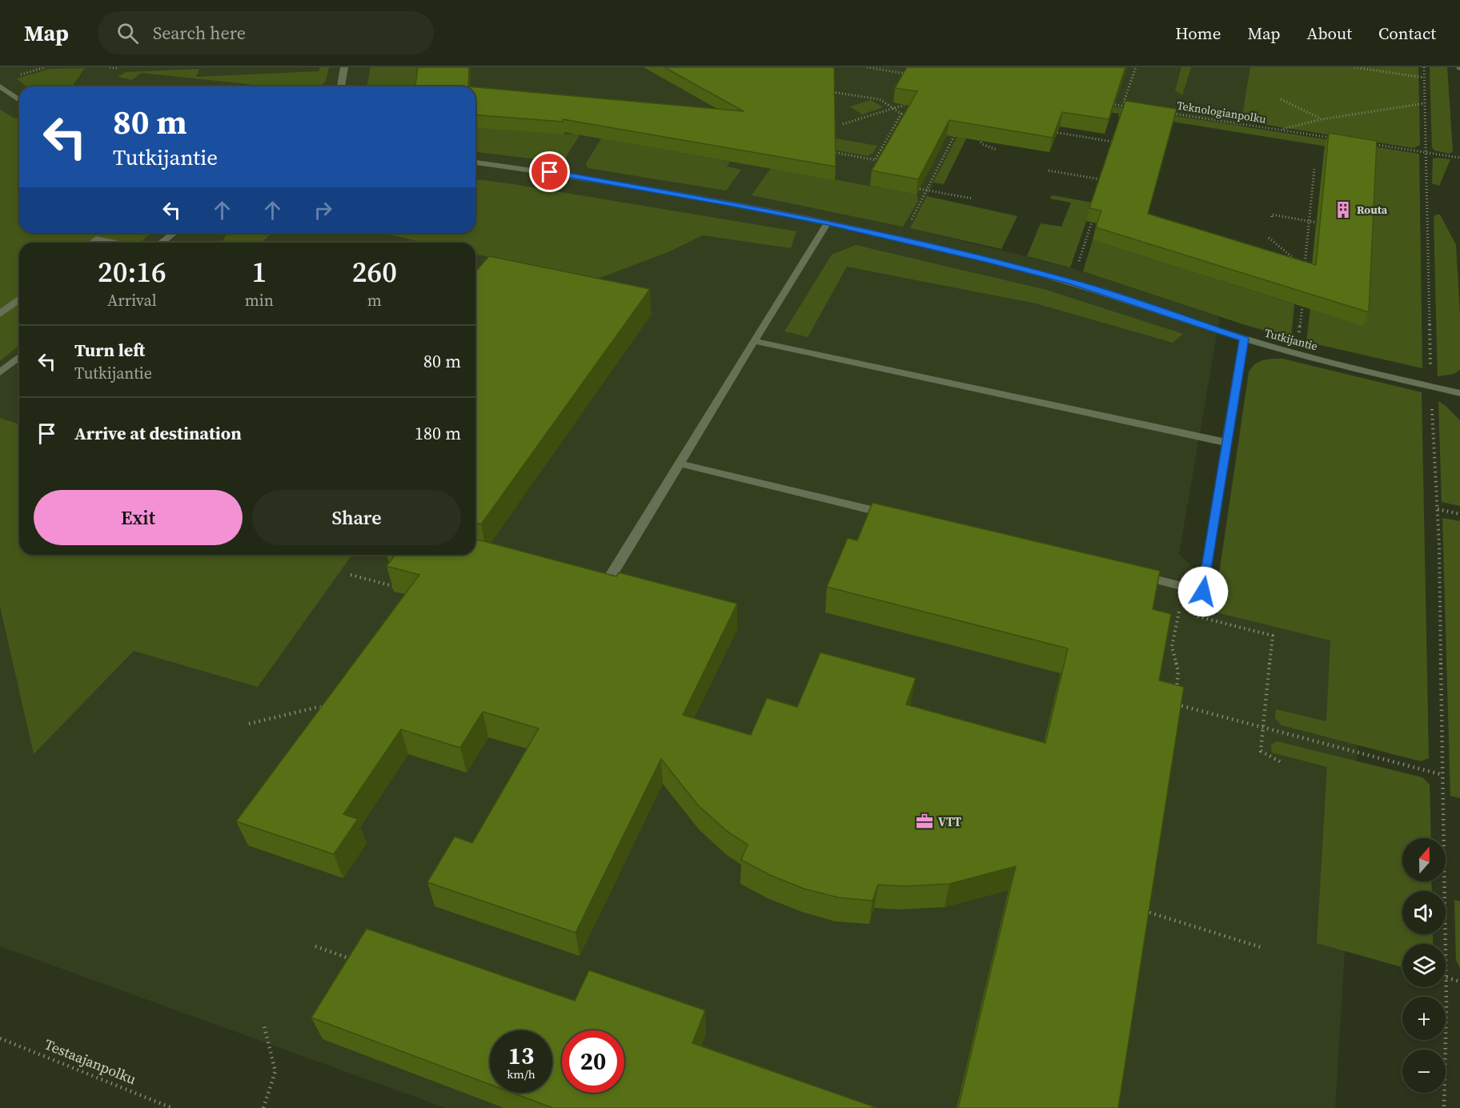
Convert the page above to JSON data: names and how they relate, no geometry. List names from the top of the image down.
{
  "streets": {
    "street": ["Tutkijantie"],
    "path": ["Teknologianpolku", "Testaajanpolku"]
  },
  "places": {
    "building": ["Routa"],
    "office": ["VTT"]
  },
  "north": "top",
  "page": {
    "header": "Map",
    "search": "Search here",
    "nav": [
      "Home",
      "Map",
      "About",
      "Contact"
    ],
    "turn": ["80 m", "Tutkijantie"],
    "eta": [
      "20:16",
      "Arrival",
      "1",
      "min",
      "260",
      "m"
    ],
    "list": [
      {
        "name": "Turn left",
        "note": "Tutkijantie",
        "value": "80 m"
      },
      {
        "name": "Arrive at destination",
        "value": "180 m"
      }
    ],
    "buttons": ["Exit", "Share"],
    "map_buttons": ["+", "−"],
    "speed": "13 km/h",
    "limit": "20"
  }
}
